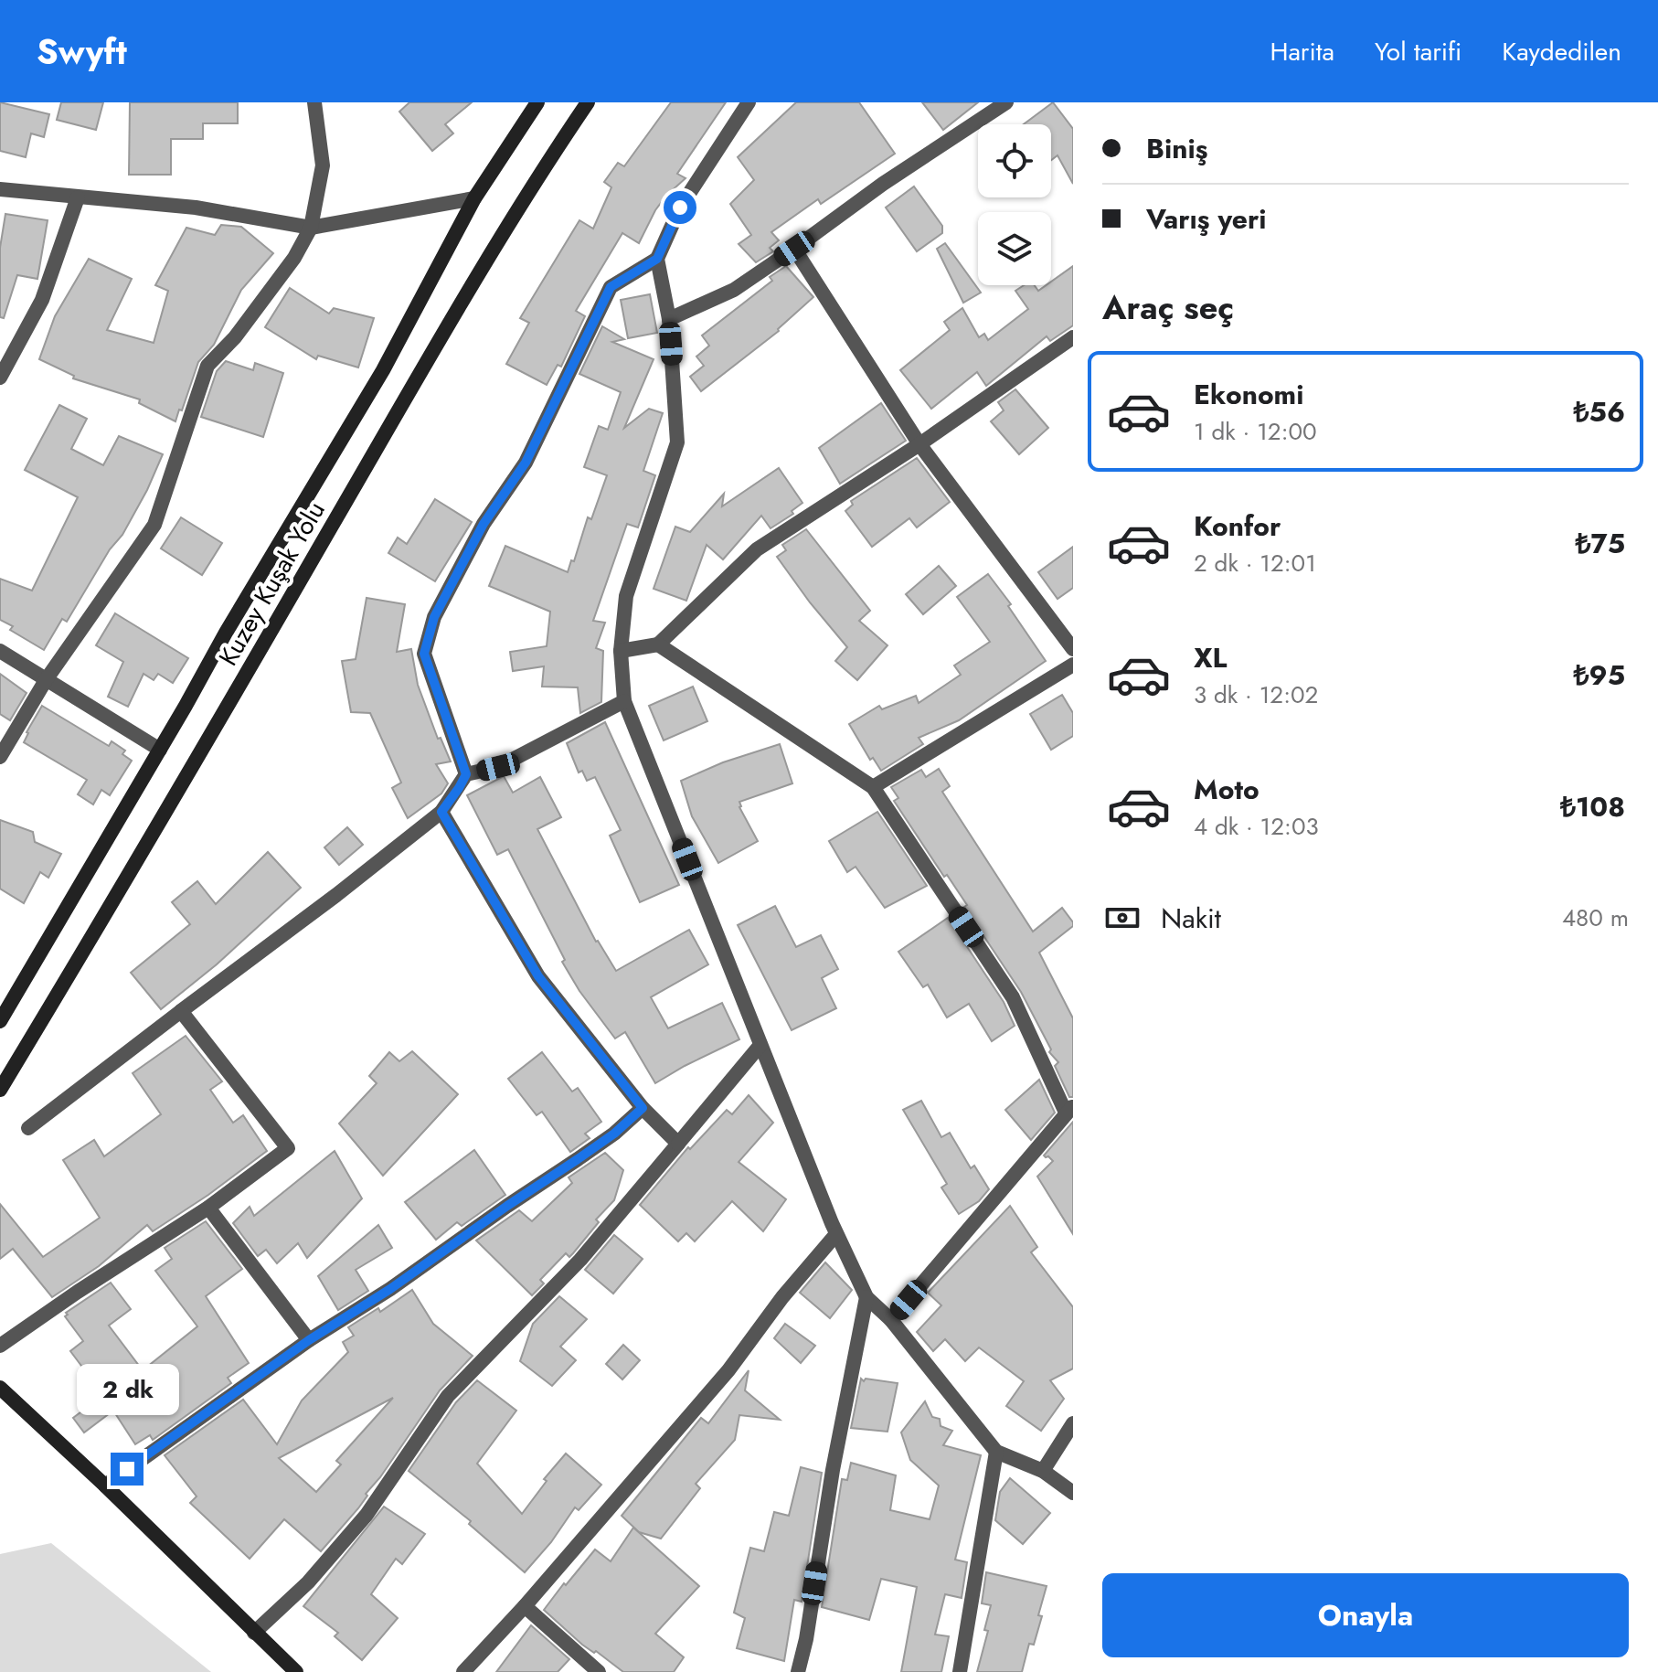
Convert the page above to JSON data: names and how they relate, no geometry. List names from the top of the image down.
{
  "streets": {
    "main road": ["Kuzey Kuşak Yolu"]
  },
  "page": {
    "header": "Swyft",
    "nav": ["Harita", "Yol tarifi", "Kaydedilen"],
    "banner": ["Biniş", "Varış yeri"],
    "heading": "Araç seç",
    "list": [
      {
        "name": "Ekonomi",
        "note": "1 dk · 12:00",
        "value": "₺56"
      },
      {
        "name": "Konfor",
        "note": "2 dk · 12:01",
        "value": "₺75"
      },
      {
        "name": "XL",
        "note": "3 dk · 12:02",
        "value": "₺95"
      },
      {
        "name": "Moto",
        "note": "4 dk · 12:03",
        "value": "₺108"
      }
    ],
    "pay": ["Nakit", "480 m"],
    "bubble": "2 dk",
    "buttons": "Onayla"
  }
}
